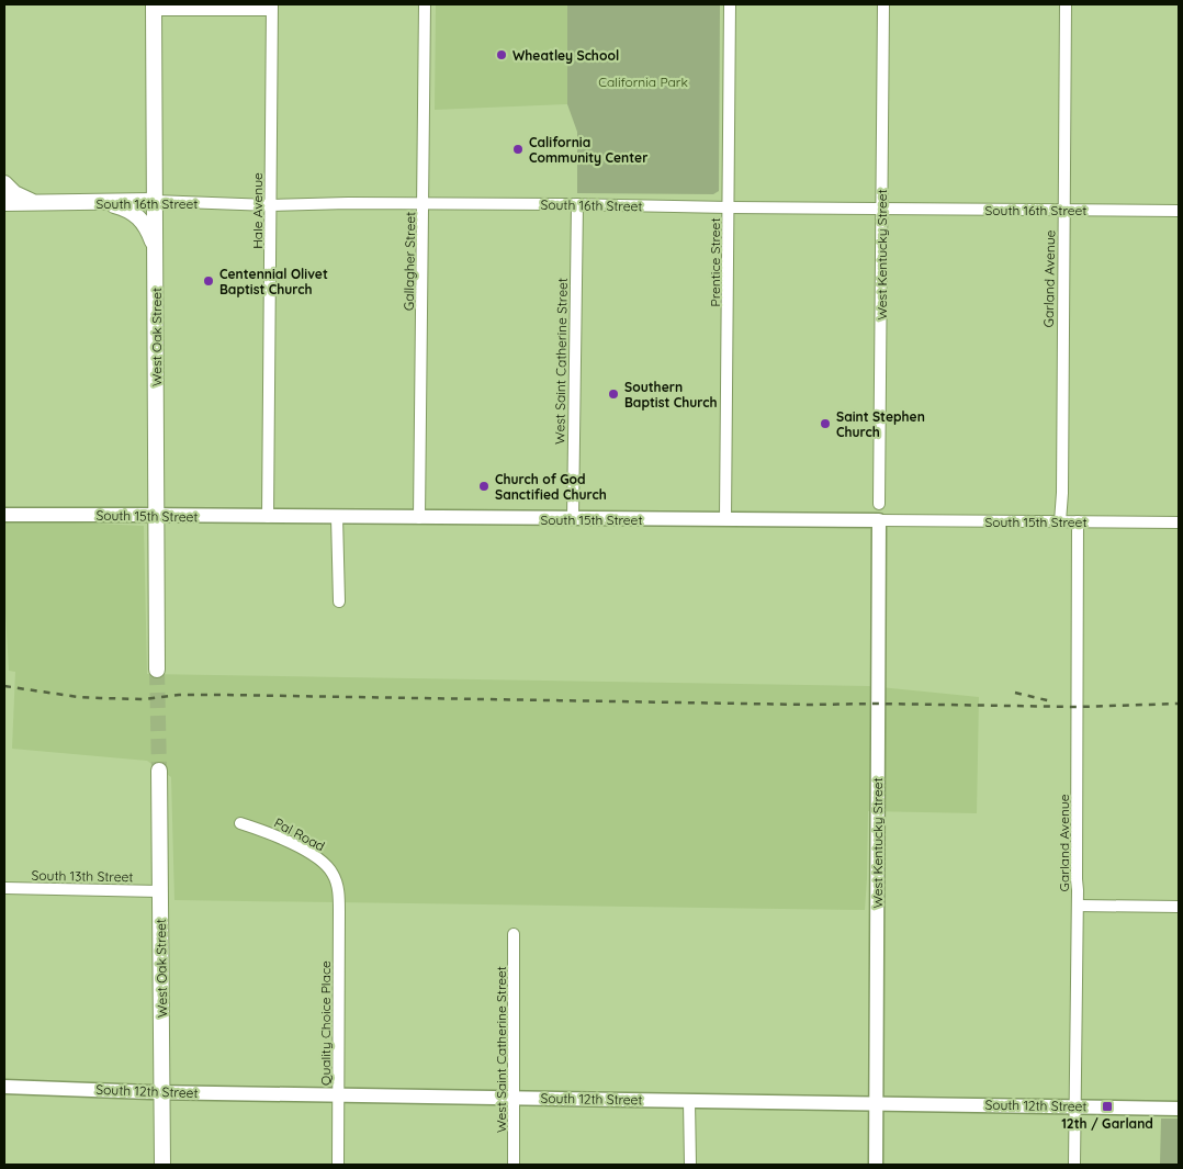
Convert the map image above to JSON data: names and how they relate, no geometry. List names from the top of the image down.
{
  "streets": {
    "main road": ["South 16th Street", "West Oak Street"],
    "street": [
      "Hale Avenue",
      "West Kentucky Street",
      "Gallagher Street",
      "Prentice Street",
      "Garland Avenue",
      "West Saint Catherine Street",
      "South 15th Street",
      "Pal Road",
      "South 13th Street",
      "Quality Choice Place",
      "South 12th Street"
    ]
  },
  "crossings": [
    ["South 16th Street", "Hale Avenue"],
    ["South 16th Street", "West Kentucky Street"],
    ["South 16th Street", "Gallagher Street"],
    ["South 16th Street", "Prentice Street"],
    ["South 16th Street", "Garland Avenue"],
    ["South 16th Street", "West Oak Street"],
    ["South 16th Street", "West Saint Catherine Street"],
    ["Hale Avenue", "South 15th Street"],
    ["West Kentucky Street", "South 15th Street"],
    ["West Kentucky Street", "South 12th Street"],
    ["Gallagher Street", "South 15th Street"],
    ["Prentice Street", "South 15th Street"],
    ["Garland Avenue", "South 15th Street"],
    ["Garland Avenue", "South 12th Street"],
    ["West Oak Street", "South 15th Street"],
    ["West Oak Street", "South 13th Street"],
    ["West Oak Street", "South 12th Street"],
    ["West Saint Catherine Street", "South 15th Street"],
    ["West Saint Catherine Street", "South 12th Street"],
    ["Pal Road", "Quality Choice Place"],
    ["Quality Choice Place", "South 12th Street"]
  ],
  "parks": ["California Park"],
  "places": {
    "other": [
      "Wheatley School",
      "California Community Center",
      "Centennial Olivet Baptist Church",
      "Southern Baptist Church",
      "Saint Stephen Church",
      "Church of God Sanctified Church"
    ],
    "transit": ["12th / Garland"]
  }
}
